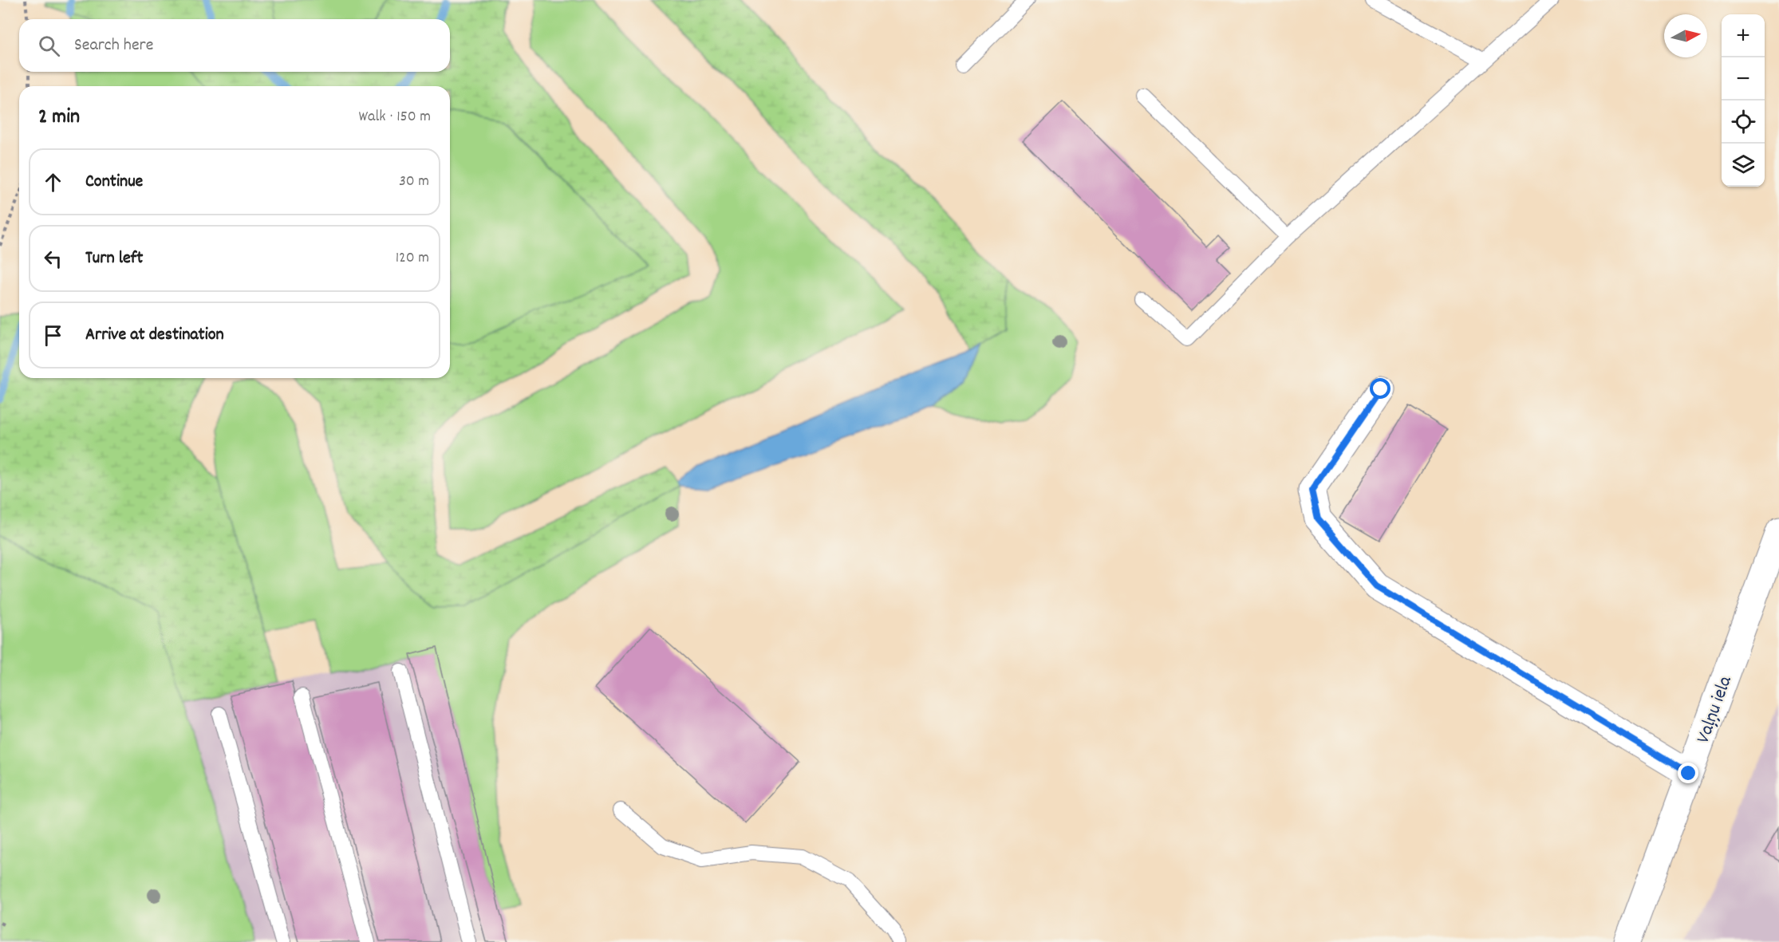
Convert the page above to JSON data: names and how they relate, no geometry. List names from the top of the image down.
{
  "streets": {
    "street": ["Vaļņu iela"]
  },
  "north": "right",
  "page": {
    "map_buttons": ["+", "−"],
    "search": "Search here",
    "heading": ["2 min", "Walk · 150 m"],
    "list": [
      ["Continue", "30 m"],
      ["Turn left", "120 m"],
      "Arrive at destination"
    ]
  }
}
